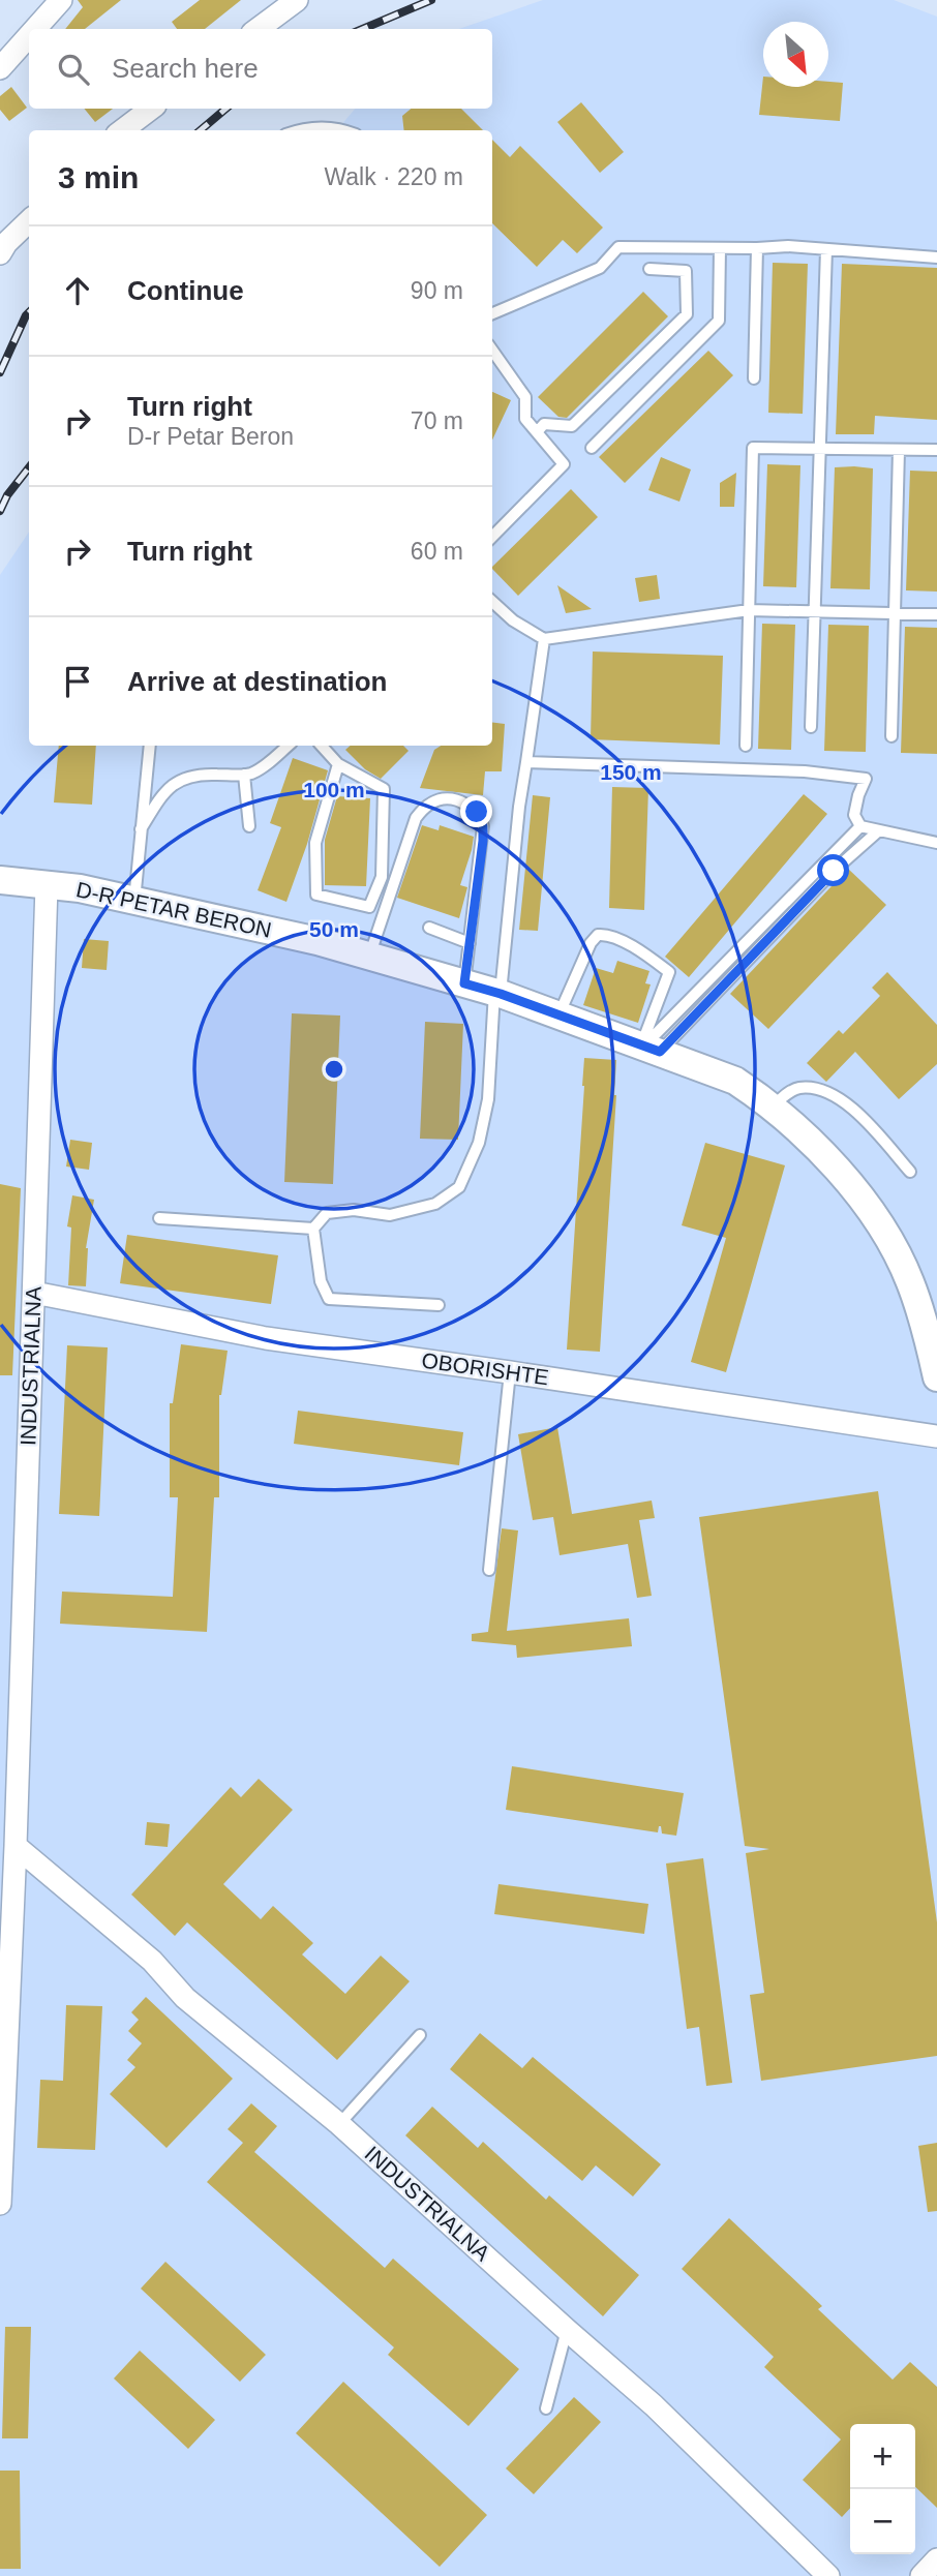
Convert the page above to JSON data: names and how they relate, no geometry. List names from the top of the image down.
{
  "streets": {
    "street": ["D-R PETAR BERON", "INDUSTRIALNA", "OBORISHTE"]
  },
  "crossings": [
    ["D-R PETAR BERON", "INDUSTRIALNA"],
    ["INDUSTRIALNA", "OBORISHTE"]
  ],
  "north": "bottom right",
  "page": {
    "search": "Search here",
    "heading": ["3 min", "Walk · 220 m"],
    "list": [
      ["Continue", "90 m"],
      ["Turn right", "D-r Petar Beron", "70 m"],
      ["Turn right", "60 m"],
      "Arrive at destination"
    ],
    "map_buttons": ["+", "−"]
  },
  "rings": ["150 m", "100 m", "50 m"]
}
